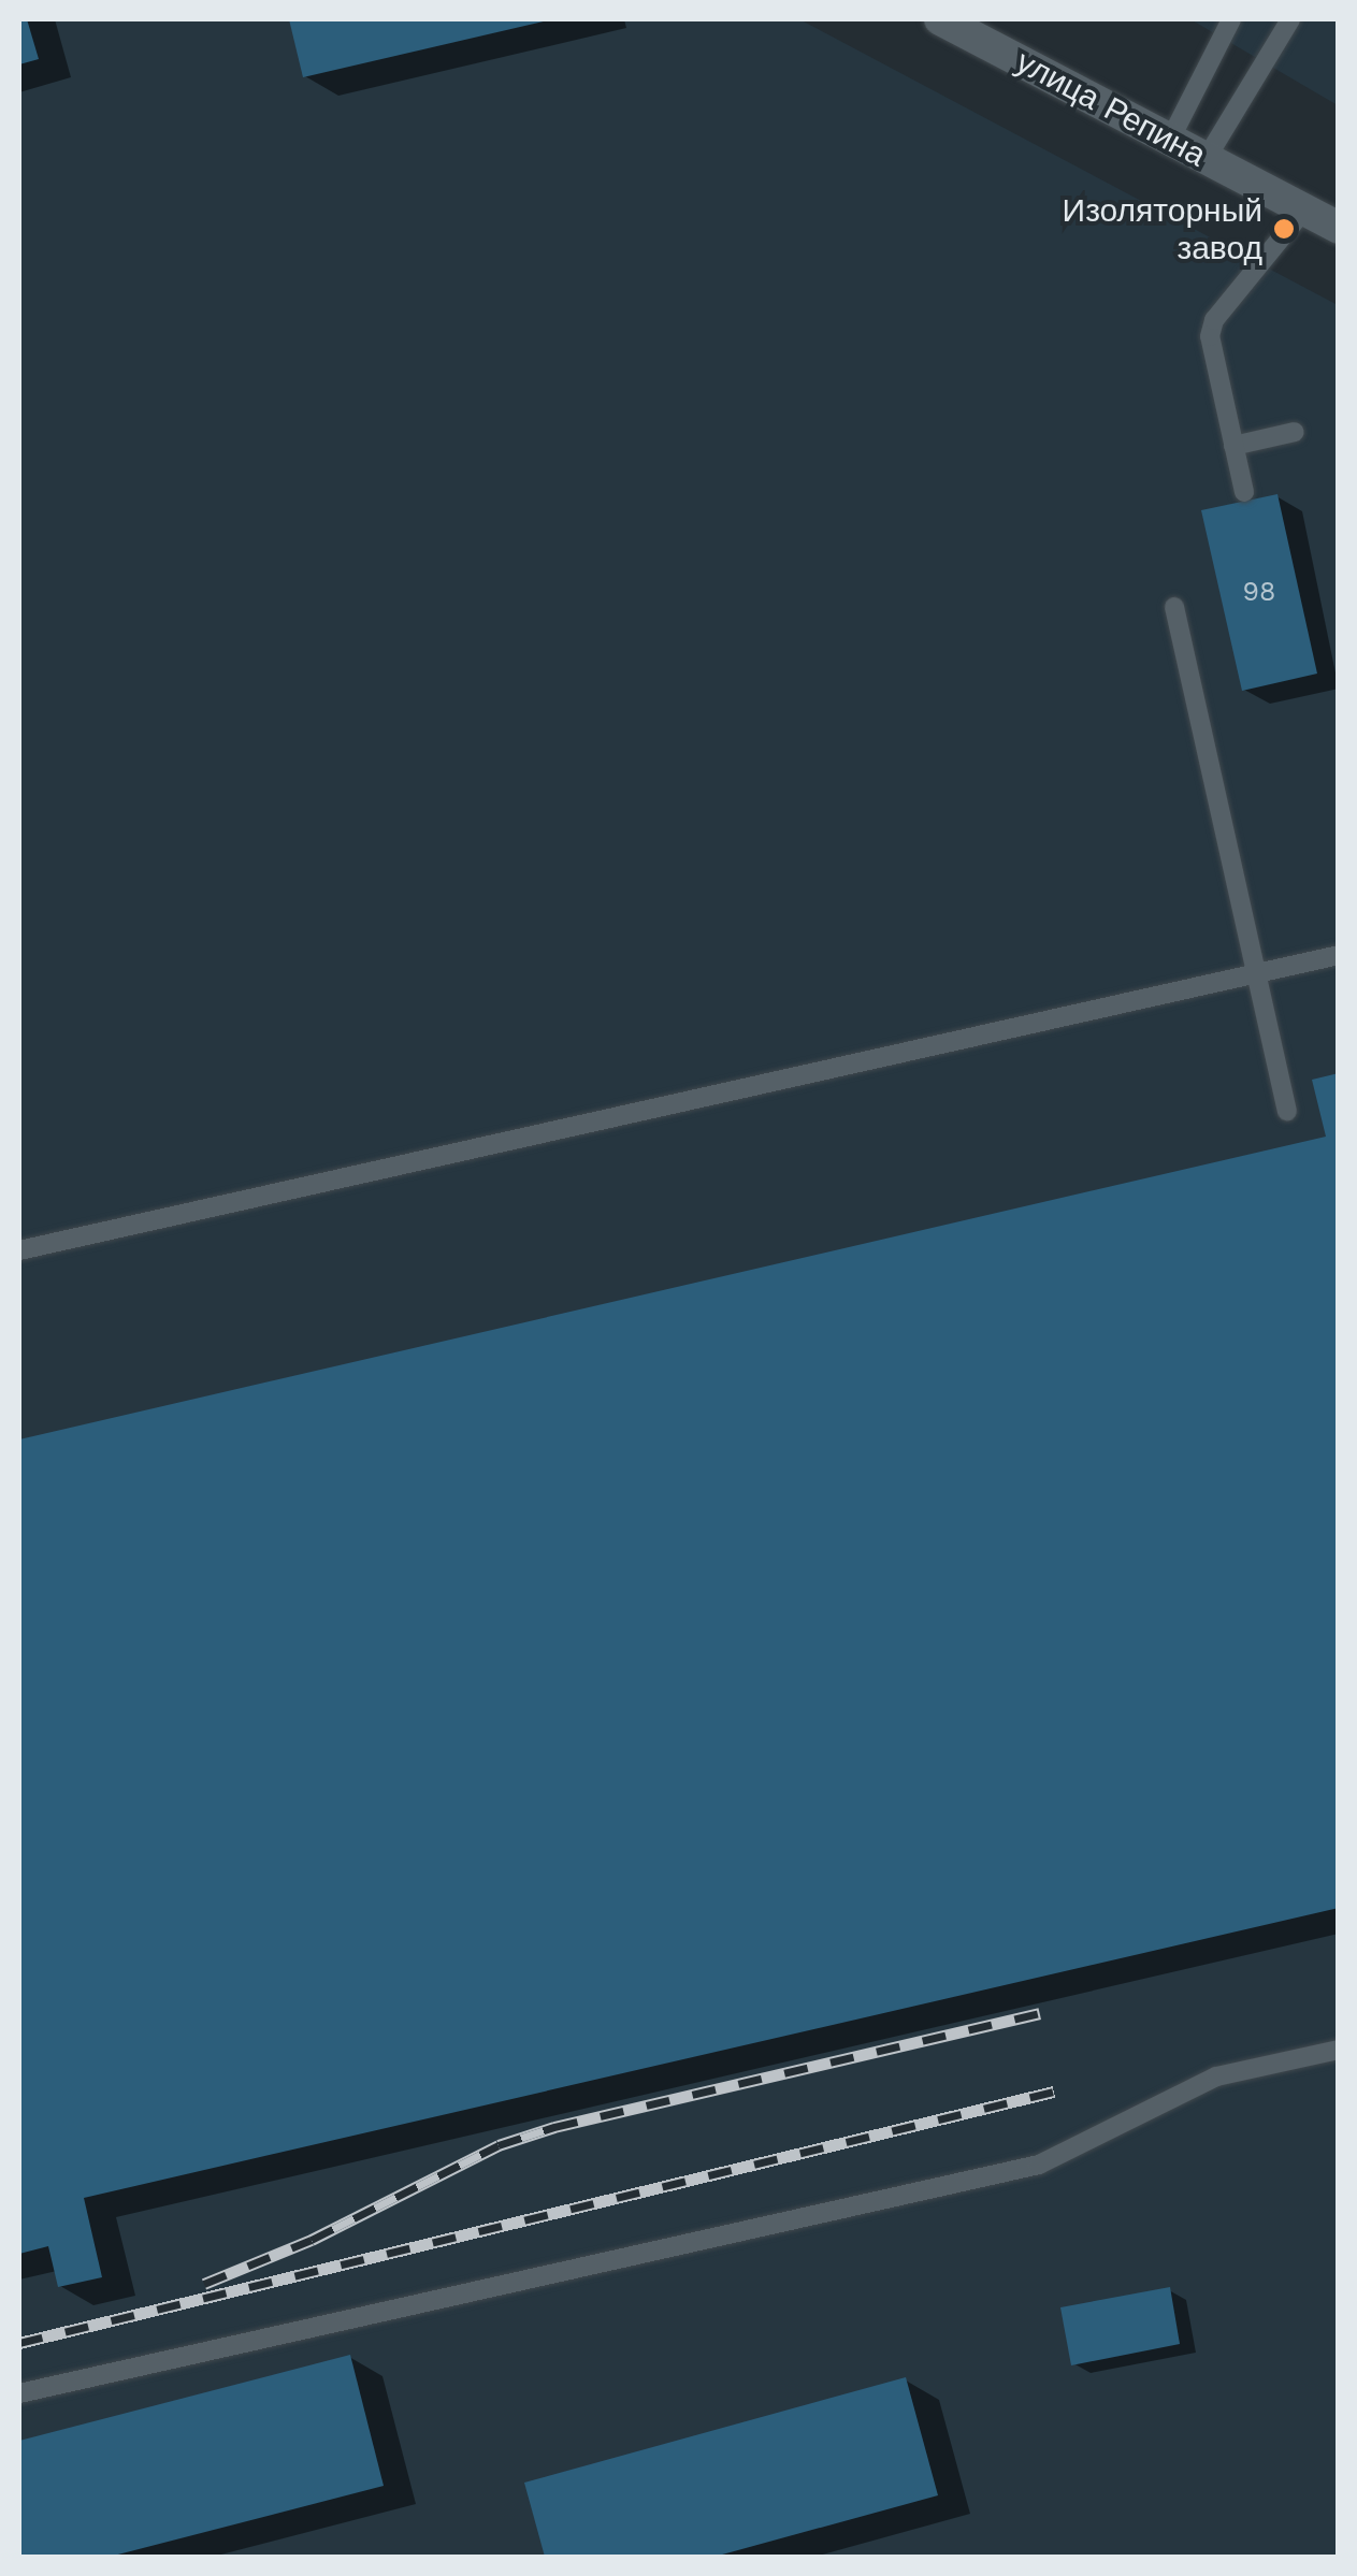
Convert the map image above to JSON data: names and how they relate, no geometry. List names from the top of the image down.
{
  "streets": {
    "street": ["улица Репина"]
  },
  "places": ["Изоляторный завод"],
  "house_numbers": ["98"]
}
